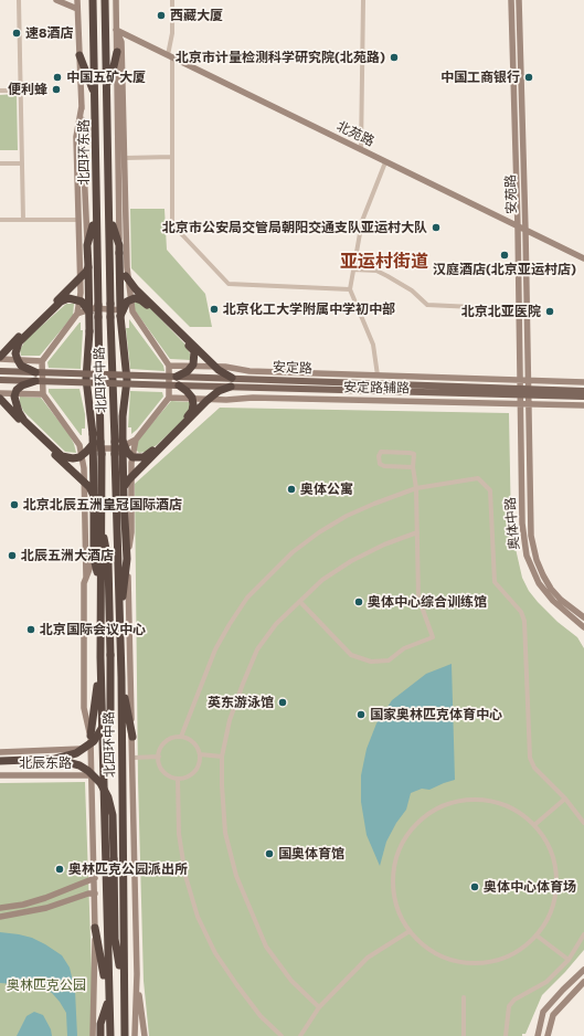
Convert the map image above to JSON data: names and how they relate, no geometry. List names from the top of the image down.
{
  "streets": {
    "highway": ["北四环东路", "北四环中路"],
    "main road": ["安定路"],
    "street": [
      "北苑路",
      "安苑路",
      "安定路辅路",
      "奥体中路",
      "北辰东路"
    ]
  },
  "crossings": [
    ["北苑路", "安苑路"],
    ["北四环东路", "北四环中路"],
    ["安苑路", "安定路"],
    ["安苑路", "安定路辅路"],
    ["安苑路", "奥体中路"],
    ["安定路", "奥体中路"],
    ["北四环中路", "安定路辅路"],
    ["北四环中路", "北辰东路"],
    ["安定路辅路", "奥体中路"]
  ],
  "districts": ["亚运村街道"],
  "parks": ["奥林匹克公园"],
  "places": [
    "西藏大厦",
    "速8酒店",
    "北京市计量检测科学研究院(北苑路)",
    "中国五矿大厦",
    "中国工商银行",
    "便利蜂",
    "北京市公安局交管局朝阳交通支队亚运村大队",
    "汉庭酒店(北京亚运村店)",
    "北京化工大学附属中学初中部",
    "北京北亚医院",
    "奥体公寓",
    "北京北辰五洲皇冠国际酒店",
    "北辰五洲大酒店",
    "奥体中心综合训练馆",
    "北京国际会议中心",
    "英东游泳馆",
    "国家奥林匹克体育中心",
    "国奥体育馆",
    "奥林匹克公园派出所",
    "奥体中心体育场"
  ]
}
